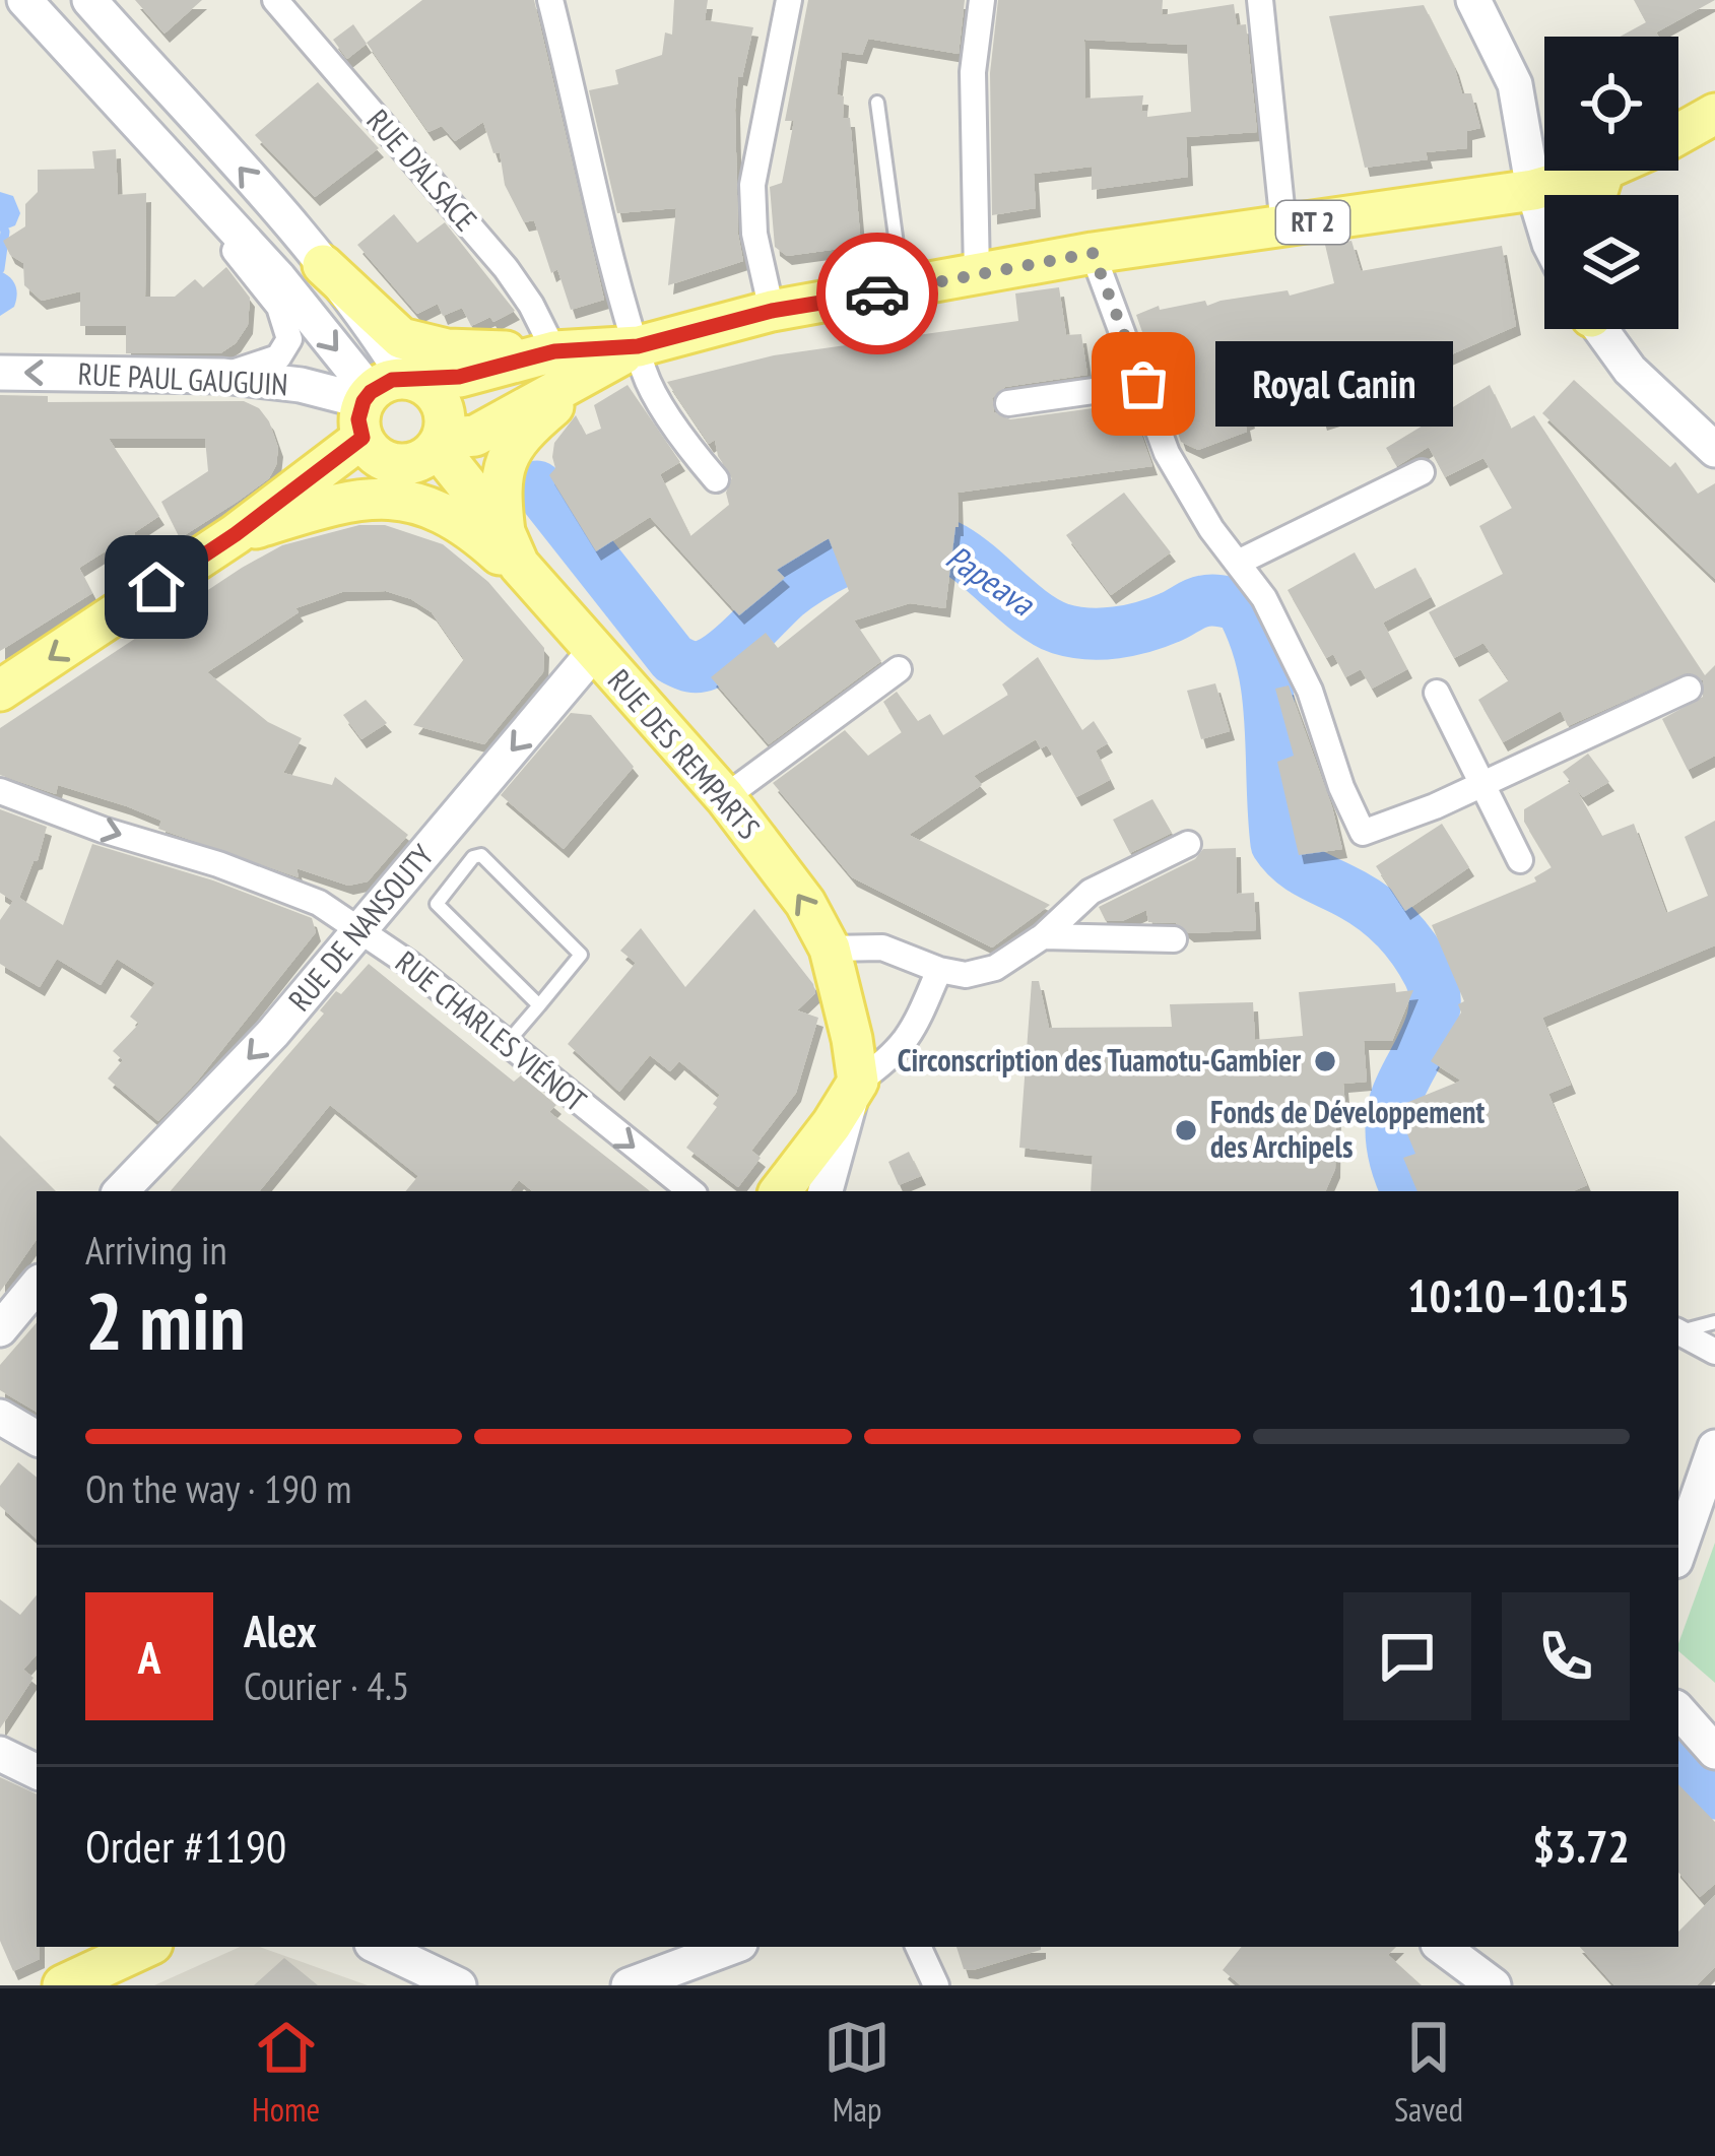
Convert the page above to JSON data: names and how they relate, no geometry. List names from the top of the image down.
{
  "streets": {
    "main road": [
      "RT 2",
      "RUE PAUL GAUGUIN",
      "RUE DES REMPARTS",
      "RUE DE NANSOUTY"
    ],
    "street": ["RUE D'ALSACE", "RUE CHARLES VIÉNOT"]
  },
  "crossings": [
    ["RUE D'ALSACE", "RT 2"],
    ["RT 2", "RUE PAUL GAUGUIN"],
    ["RT 2", "RUE DES REMPARTS"],
    ["RUE PAUL GAUGUIN", "RUE DES REMPARTS"],
    ["RUE DES REMPARTS", "RUE DE NANSOUTY"],
    ["RUE DE NANSOUTY", "RUE CHARLES VIÉNOT"]
  ],
  "one_way": ["RUE PAUL GAUGUIN", "RUE DE NANSOUTY", "RUE CHARLES VIÉNOT"],
  "water": ["Papeava"],
  "places": ["Royal Canin", "Circonscription des Tuamotu-Gambier", "Fonds de Développement des Archipels"],
  "page": {
    "bubble": "Royal Canin",
    "heading": ["2 min", "Arriving in", "10:10–10:15"],
    "panel": [
      "Alex",
      "Courier · 4.5",
      "Order #1190",
      "$3.72"
    ],
    "bar": "On the way · 190 m",
    "round": "A",
    "tabs": ["Home", "Map", "Saved"]
  }
}
